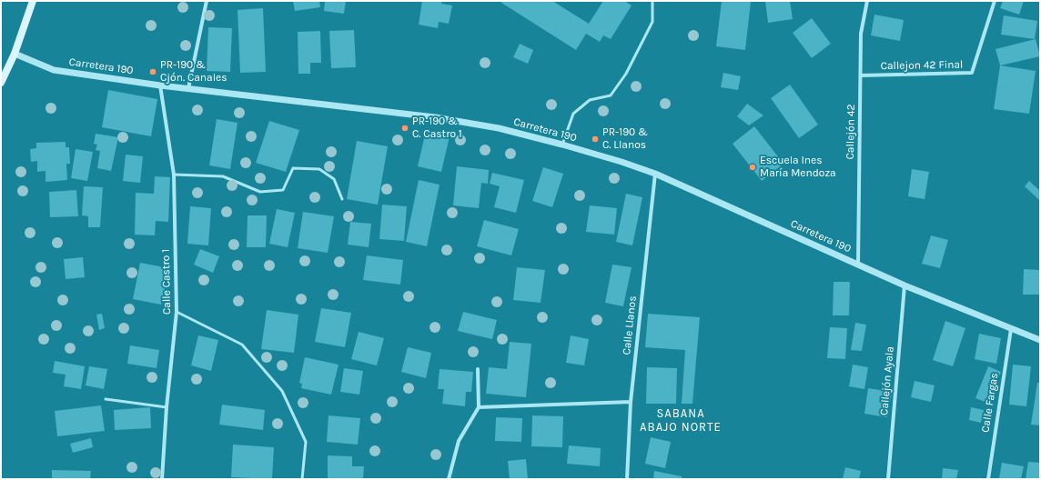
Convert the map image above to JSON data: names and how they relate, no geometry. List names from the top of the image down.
{
  "streets": {
    "street": [
      "Callejon 42 Final",
      "Carretera 190",
      "Callejón 42",
      "Calle Castro 1",
      "Calle Llanos",
      "Callejón Ayala",
      "Calle Fargas"
    ]
  },
  "crossings": [
    ["Callejon 42 Final", "Callejón 42"],
    ["Carretera 190", "Callejón 42"],
    ["Carretera 190", "Calle Castro 1"],
    ["Carretera 190", "Calle Llanos"],
    ["Carretera 190", "Callejón Ayala"],
    ["Carretera 190", "Calle Fargas"]
  ],
  "districts": ["SABANA ABAJO NORTE"],
  "places": [
    "PR-190 & Cjón. Canales",
    "PR-190 & C. Castro 1",
    "PR-190 & C. Llanos",
    "Escuela Ines María Mendoza"
  ]
}
